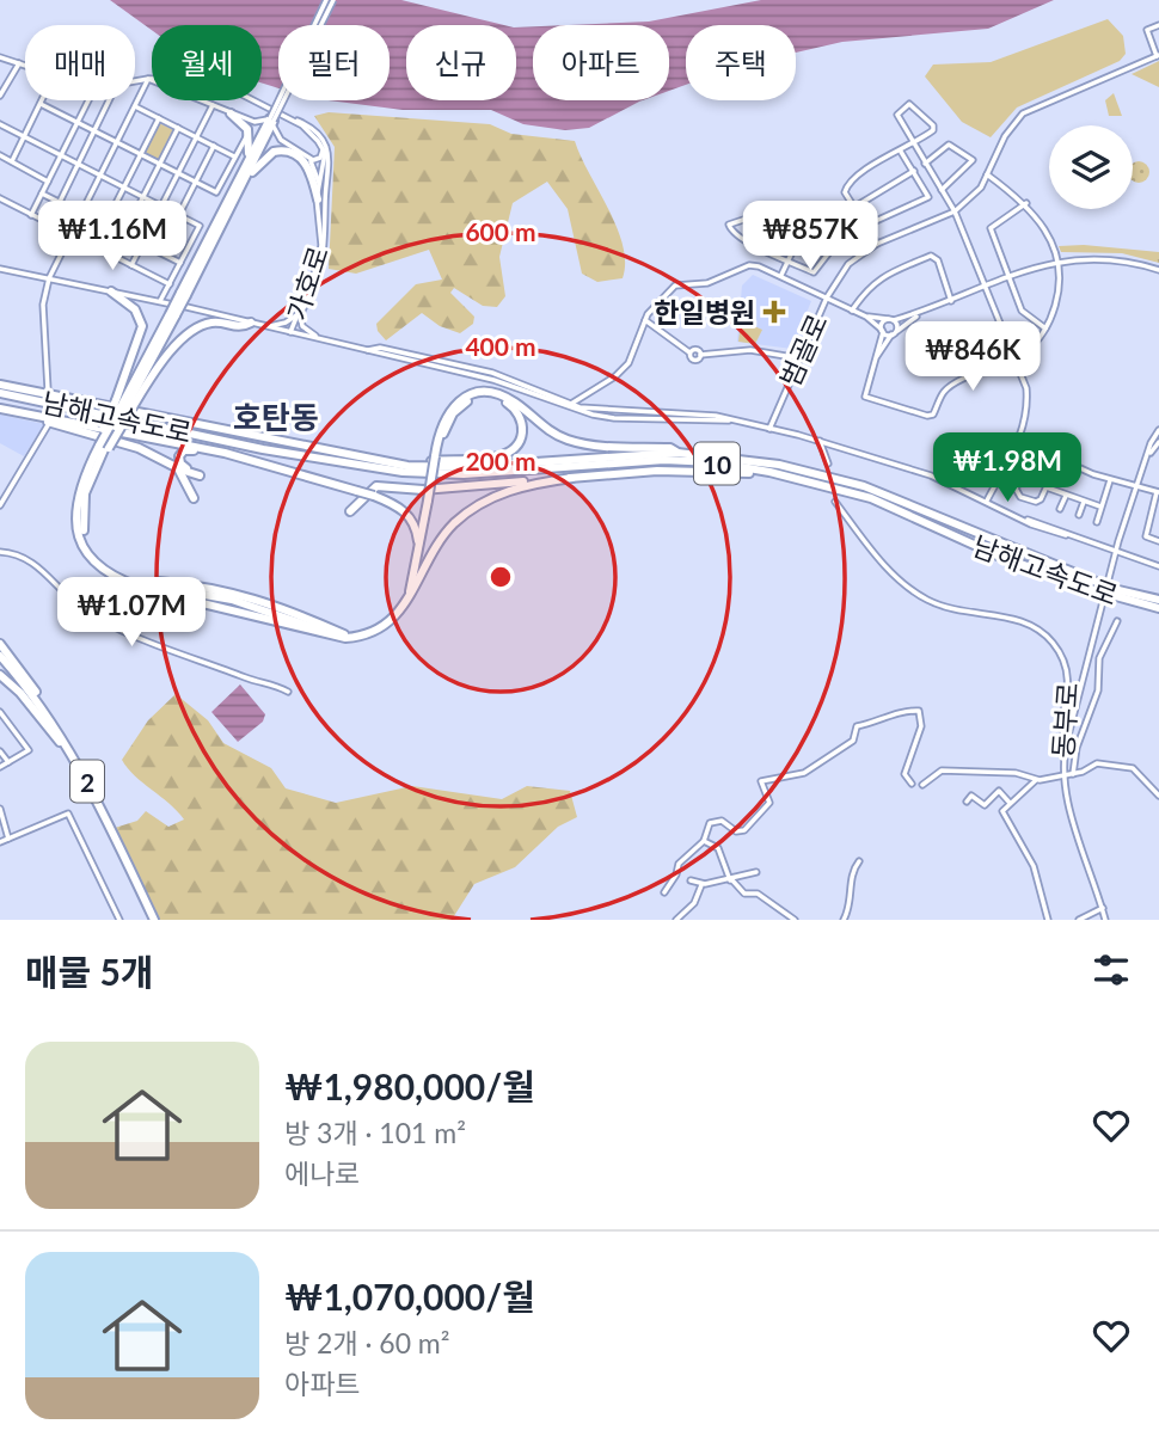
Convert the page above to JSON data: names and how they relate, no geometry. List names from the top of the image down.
{
  "streets": {
    "highway": ["남해고속도로", "10", "2"],
    "street": ["가호로", "범골로", "동부로"]
  },
  "districts": ["호탄동"],
  "places": {
    "health": ["한일병원"]
  },
  "page": {
    "chip": [
      "매매",
      "월세",
      "필터",
      "신규",
      "아파트",
      "주택"
    ],
    "price": [
      "₩1.16M",
      "₩857K",
      "₩846K",
      "₩1.98M",
      "₩1.07M"
    ],
    "heading": "매물 5개",
    "list": [
      {
        "name": "₩1,980,000/월",
        "note": "방 3개 · 101 m² · 에나로"
      },
      {
        "name": "₩1,070,000/월",
        "note": "방 2개 · 60 m² · 아파트"
      }
    ]
  },
  "rings": ["600 m", "400 m", "200 m"]
}
